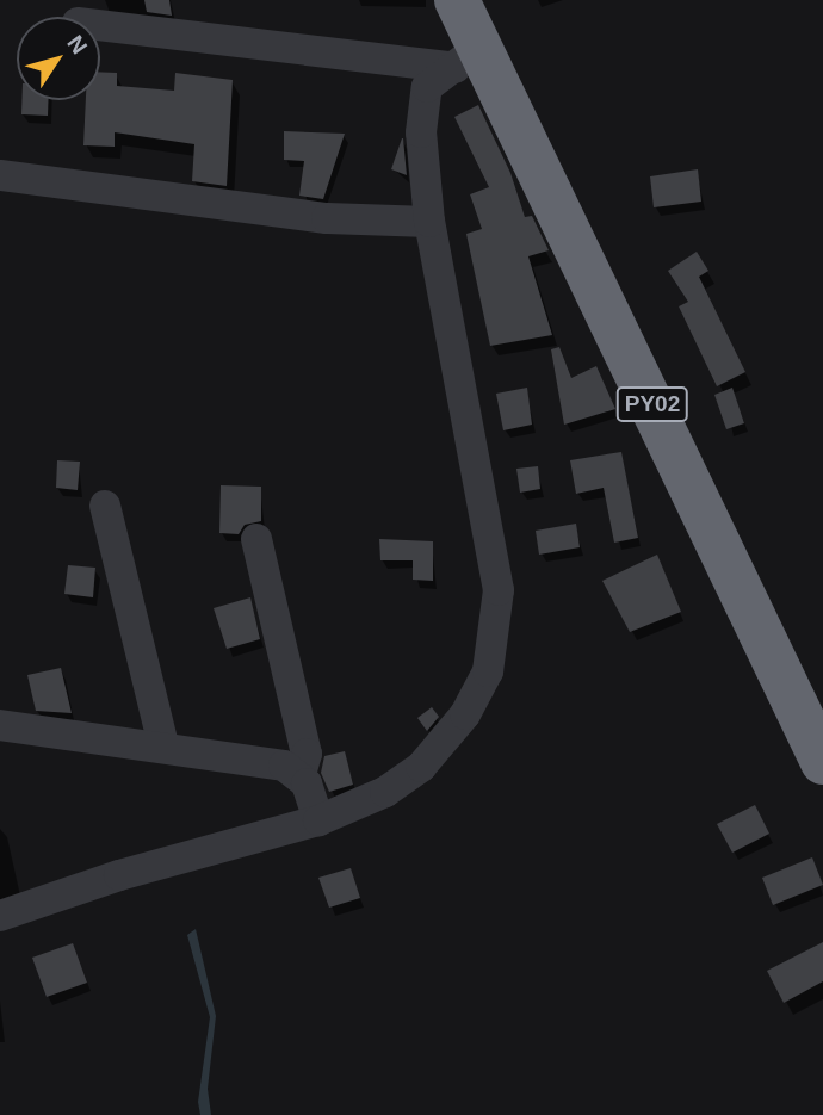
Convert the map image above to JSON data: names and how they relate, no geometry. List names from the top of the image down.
{
  "streets": {
    "highway": ["PY02"]
  },
  "north": "top right"
}
